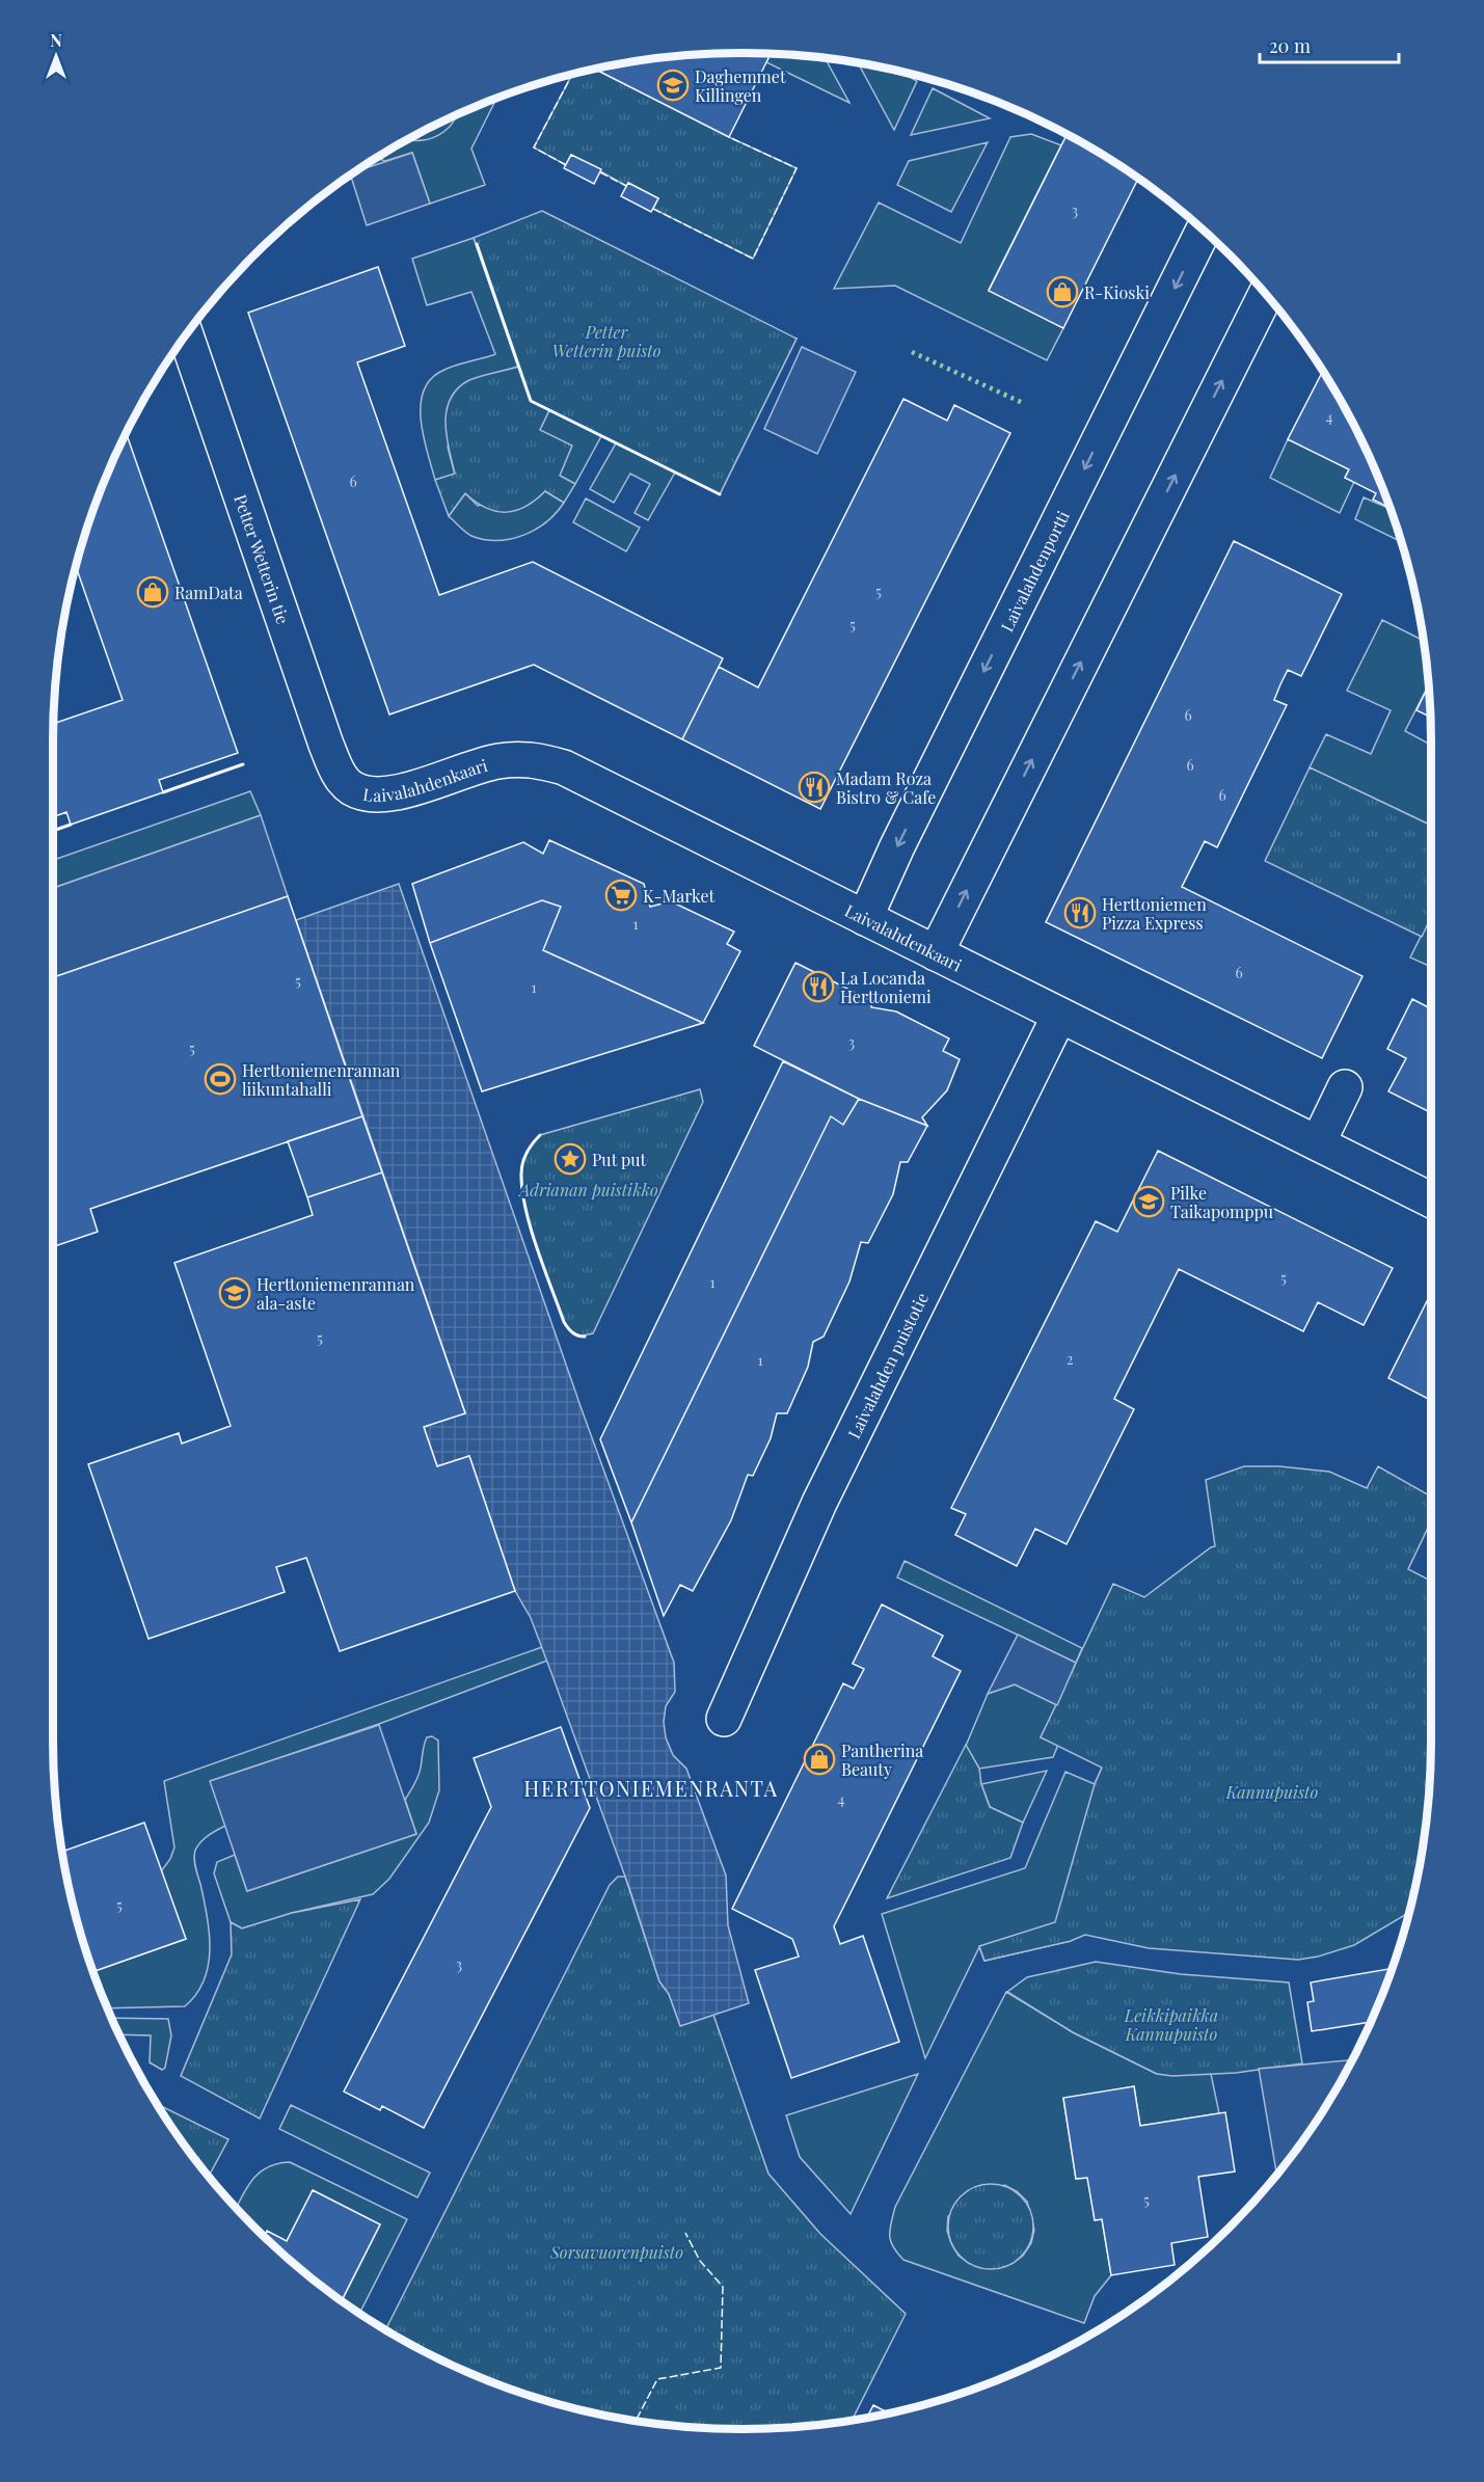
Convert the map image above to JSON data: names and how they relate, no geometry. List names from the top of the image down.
{
  "streets": {
    "street": [
      "Petter Wetterin tie",
      "Laivalahdenportti",
      "Laivalahdenkaari",
      "Laivalahden puistotie"
    ]
  },
  "crossings": [
    ["Petter Wetterin tie", "Laivalahdenkaari"],
    ["Laivalahdenportti", "Laivalahdenkaari"],
    ["Laivalahdenkaari", "Laivalahden puistotie"]
  ],
  "districts": ["HERTTONIEMENRANTA"],
  "parks": [
    "Petter Wetterin puisto",
    "Adrianan puistikko",
    "Kannupuisto",
    "Leikkipaikka Kannupuisto",
    "Sorsavuorenpuisto"
  ],
  "places": {
    "school or university": ["Daghemmet Killingen", "Pilke Taikapomppu", "Herttoniemenrannan ala-aste"],
    "shop": ["R-Kioski", "RamData", "Pantherina Beauty"],
    "restaurant": ["Madam Roza Bistro & Cafe", "Herttoniemen Pizza Express", "La Locanda Herttoniemi"],
    "supermarket": ["K-Market"],
    "sports": ["Herttoniemenrannan liikuntahalli"],
    "place": ["Put put"]
  },
  "house_numbers": [
    "3",
    "4",
    "6",
    "5",
    "5",
    "6",
    "6",
    "6",
    "1",
    "6",
    "5",
    "1",
    "3",
    "5",
    "5",
    "1",
    "5",
    "2",
    "1",
    "4",
    "5",
    "3",
    "5"
  ],
  "scale_bar": "20 m",
  "north": "top"
}
